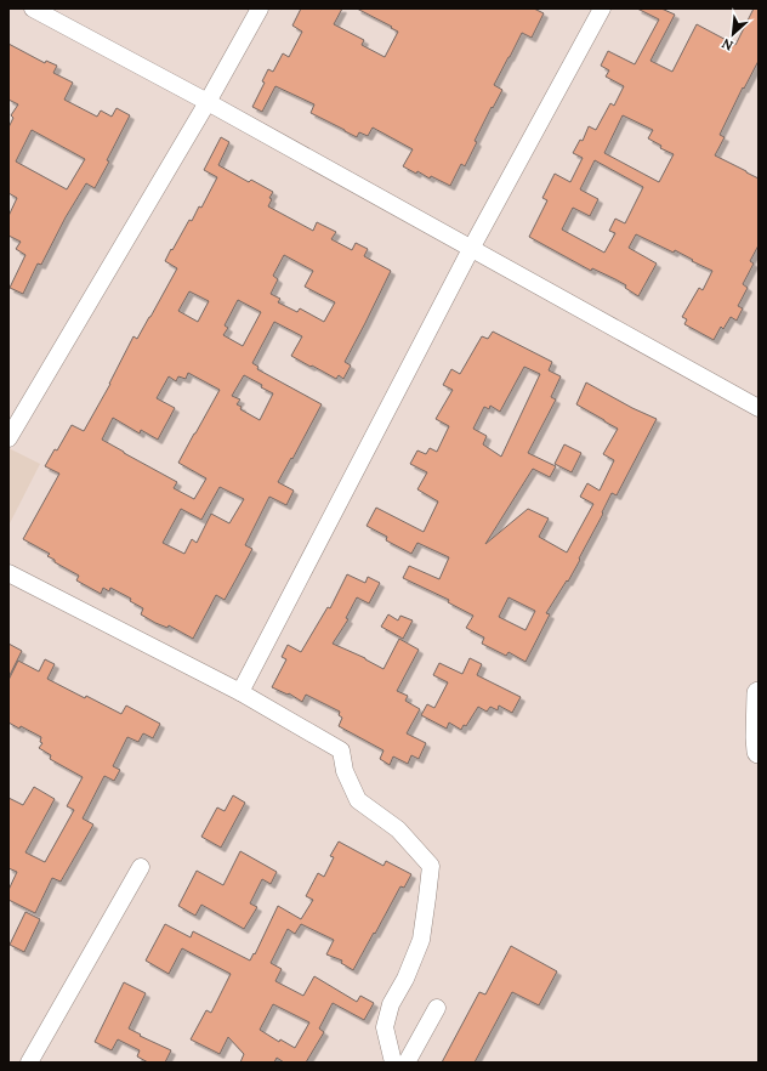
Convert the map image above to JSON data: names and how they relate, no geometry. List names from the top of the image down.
{
  "north": "bottom left"
}
